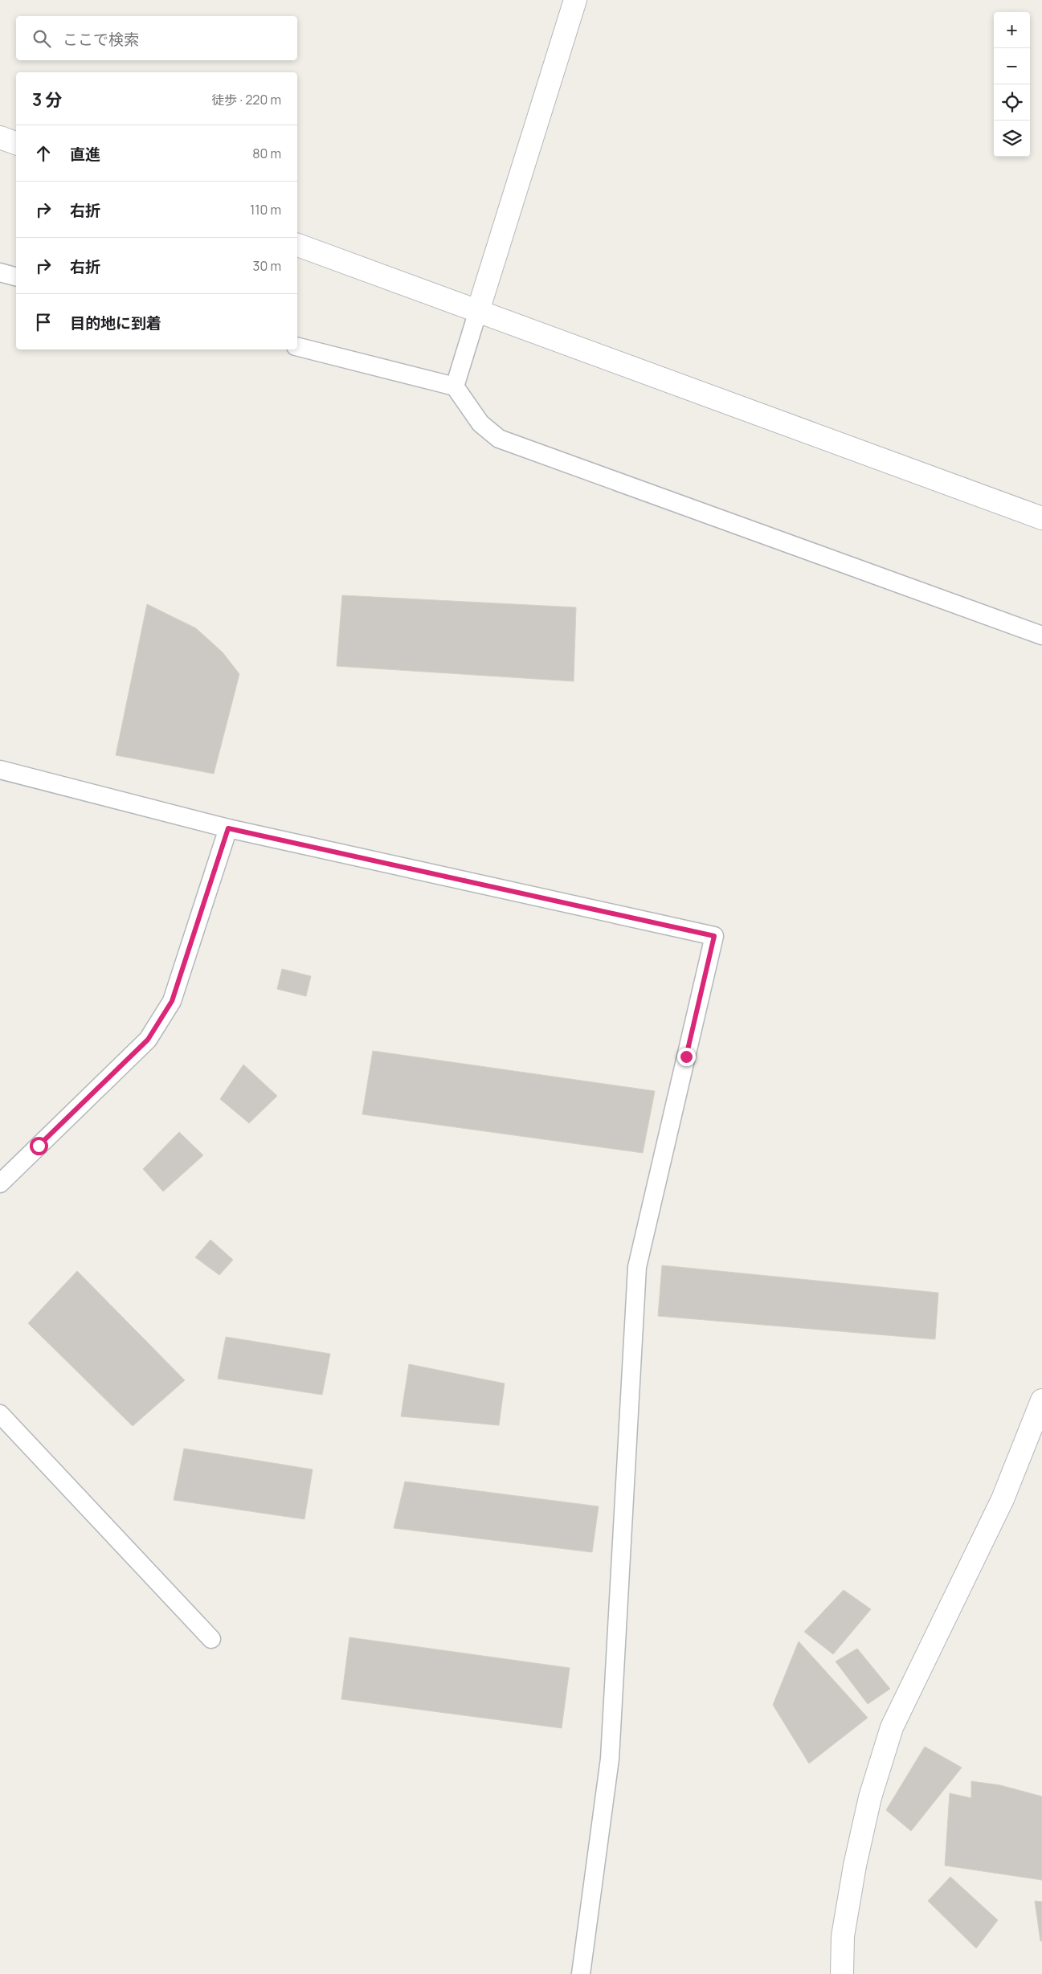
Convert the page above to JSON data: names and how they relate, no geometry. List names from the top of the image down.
{
  "page": {
    "map_buttons": ["+", "−"],
    "search": "ここで検索",
    "heading": ["3 分", "徒歩 · 220 m"],
    "list": [
      ["直進", "80 m"],
      ["右折", "110 m"],
      ["右折", "30 m"],
      "目的地に到着"
    ]
  }
}
